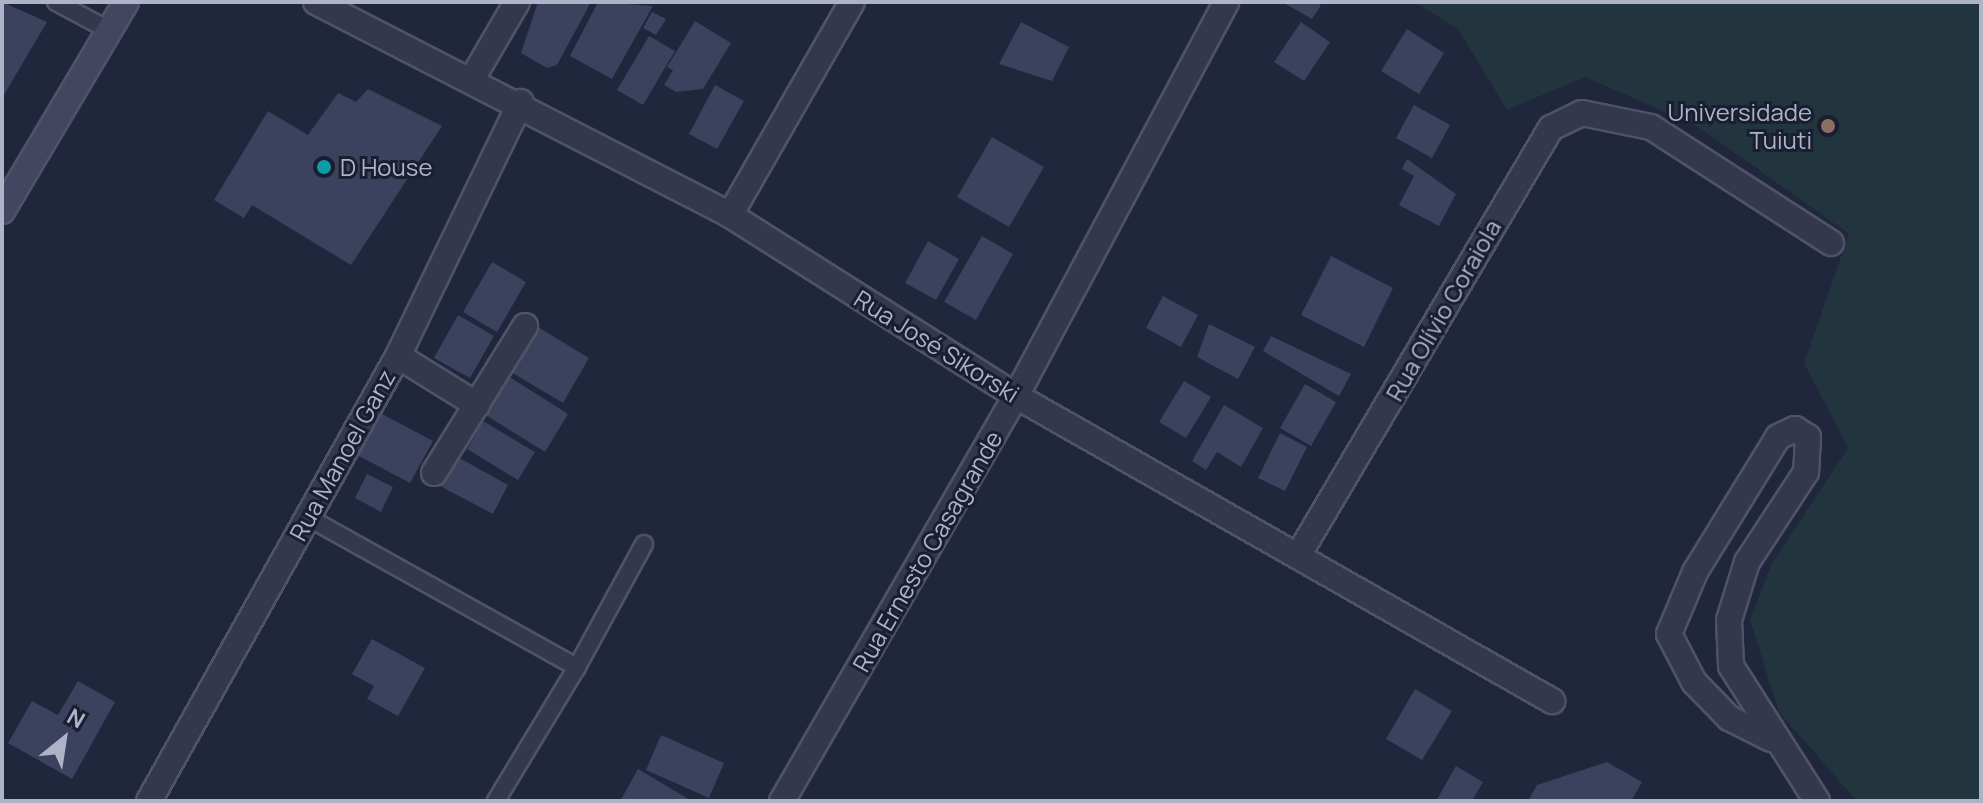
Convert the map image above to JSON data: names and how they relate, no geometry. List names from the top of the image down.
{
  "streets": {
    "street": [
      "Rua Olívio Coraiola",
      "Rua José Sikorski",
      "Rua Manoel Ganz",
      "Rua Ernesto Casagrande"
    ]
  },
  "crossings": [
    ["Rua Olívio Coraiola", "Rua José Sikorski"],
    ["Rua José Sikorski", "Rua Manoel Ganz"],
    ["Rua José Sikorski", "Rua Ernesto Casagrande"]
  ],
  "places": ["Universidade Tuiuti", "D House"],
  "north": "top right"
}
